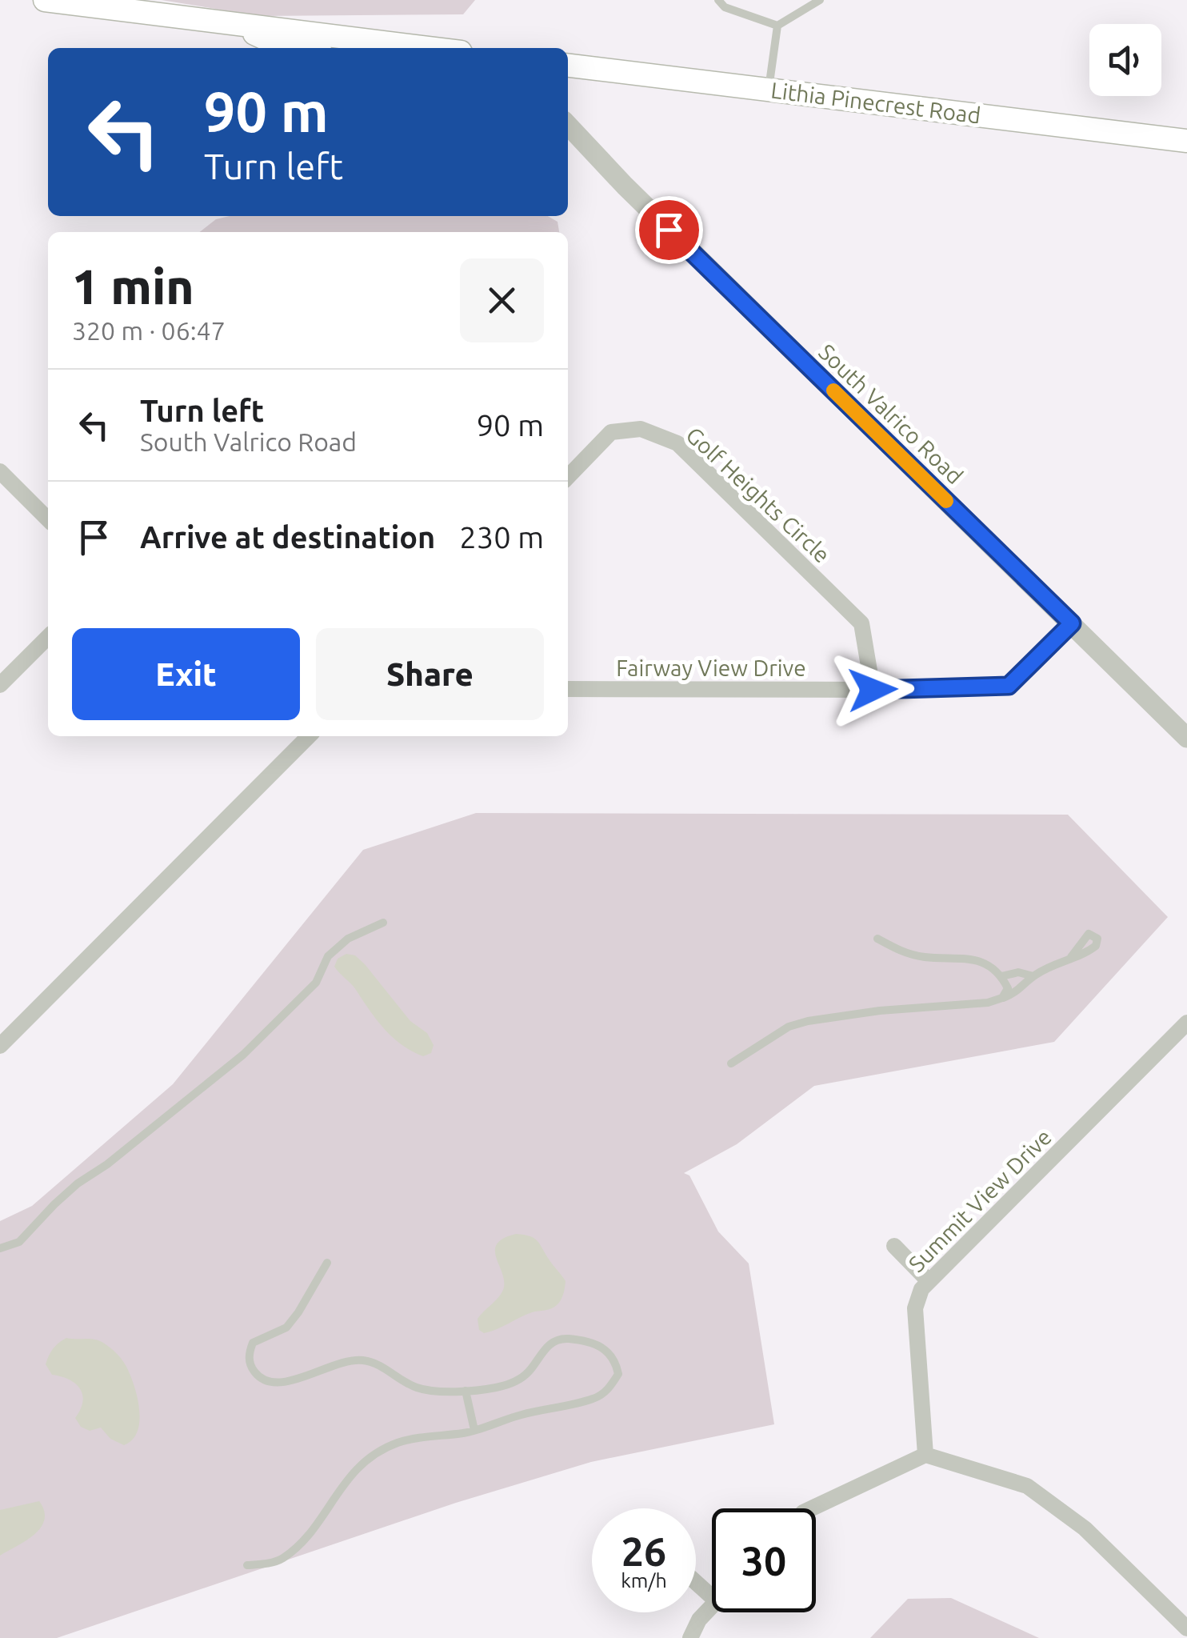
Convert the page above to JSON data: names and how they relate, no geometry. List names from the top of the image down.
{
  "streets": {
    "main road": ["Lithia Pinecrest Road"],
    "street": [
      "South Valrico Road",
      "Golf Heights Circle",
      "Fairway View Drive",
      "Summit View Drive"
    ]
  },
  "crossings": [
    ["South Valrico Road", "Fairway View Drive"],
    ["Golf Heights Circle", "Fairway View Drive"]
  ],
  "page": {
    "turn": ["90 m", "Turn left"],
    "heading": ["1 min", "320 m · 06:47"],
    "list": [
      {
        "name": "Turn left",
        "note": "South Valrico Road",
        "value": "90 m"
      },
      {
        "name": "Arrive at destination",
        "value": "230 m"
      }
    ],
    "buttons": ["Exit", "Share"],
    "speed": "26 km/h",
    "limit": "30"
  }
}
